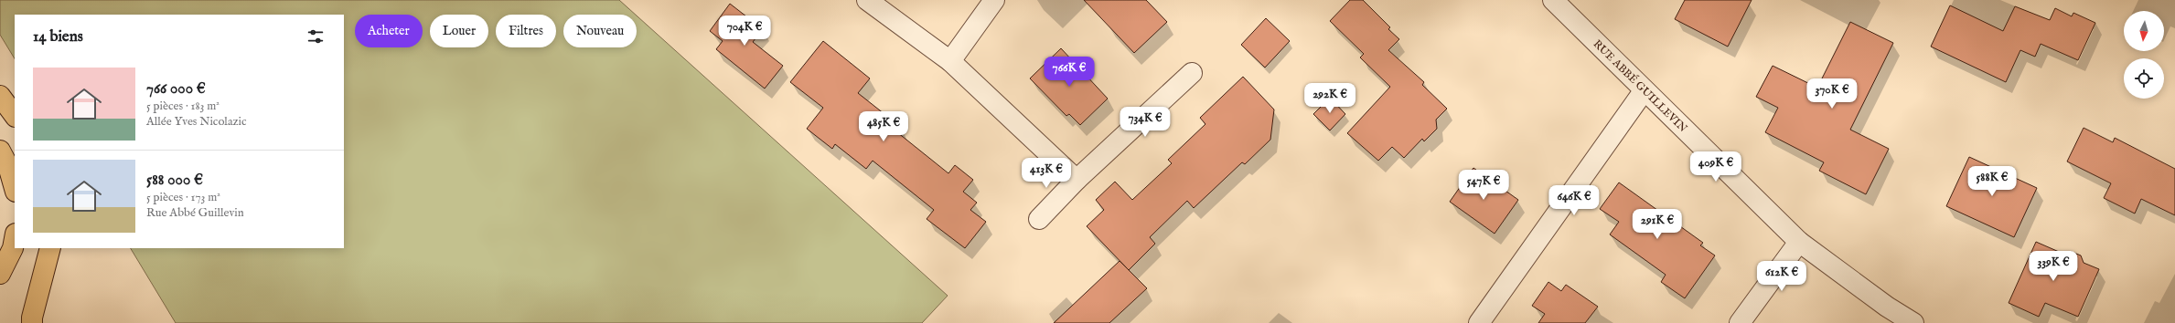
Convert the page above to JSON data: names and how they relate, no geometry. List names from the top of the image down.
{
  "streets": {
    "street": ["RUE ABBÉ GUILLEVIN"]
  },
  "north": "bottom",
  "page": {
    "chip": [
      "Acheter",
      "Louer",
      "Filtres",
      "Nouveau"
    ],
    "heading": "14 biens",
    "price": [
      "704K €",
      "766K €",
      "370K €",
      "292K €",
      "734K €",
      "485K €",
      "409K €",
      "413K €",
      "588K €",
      "547K €",
      "646K €",
      "291K €",
      "339K €",
      "612K €"
    ],
    "list": [
      {
        "name": "766 000 €",
        "note": "5 pièces · 183 m² · Allée Yves Nicolazic"
      },
      {
        "name": "588 000 €",
        "note": "5 pièces · 173 m² · Rue Abbé Guillevin"
      }
    ]
  }
}
